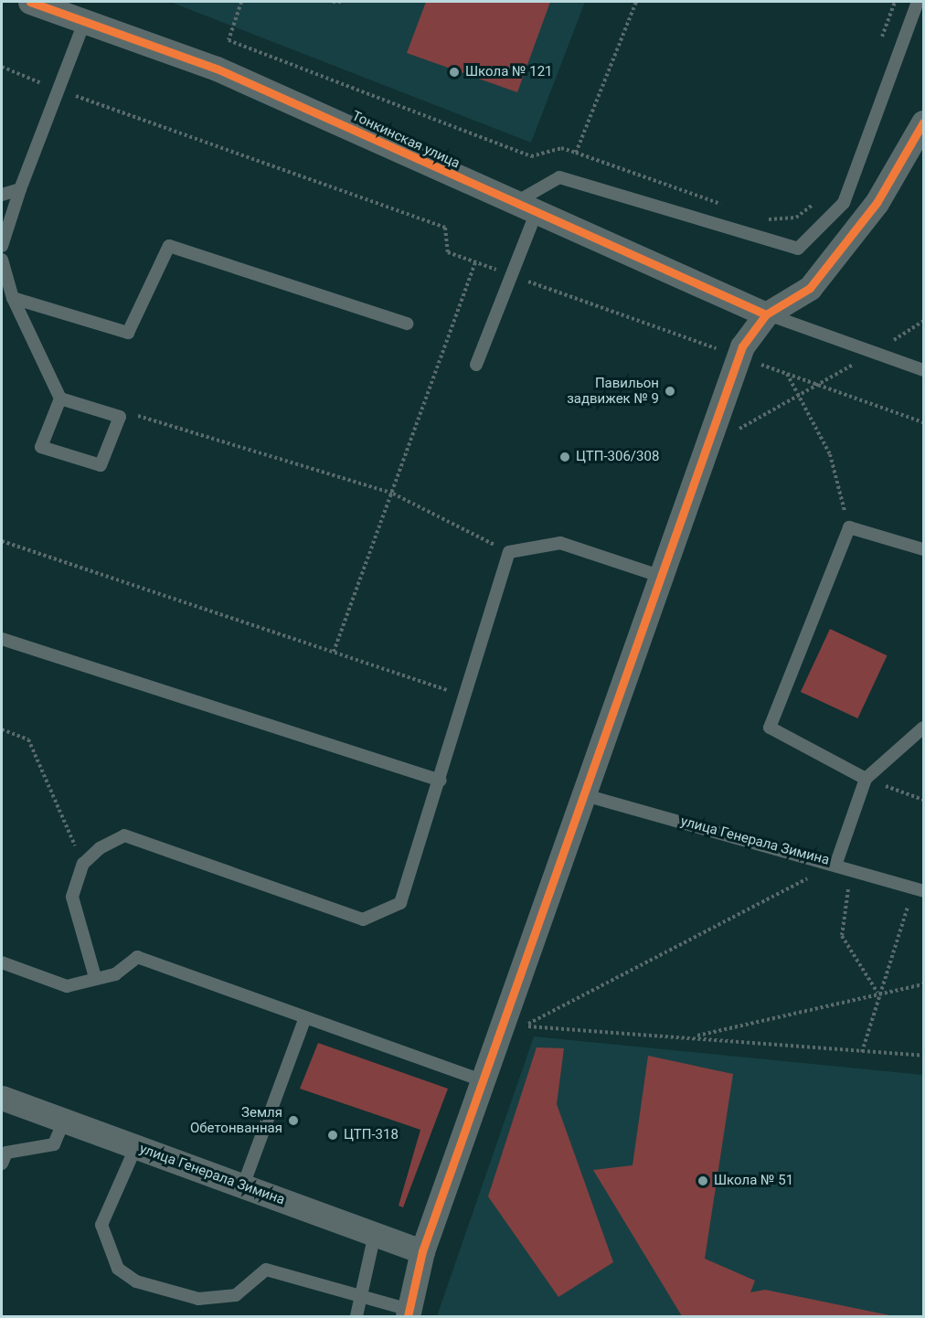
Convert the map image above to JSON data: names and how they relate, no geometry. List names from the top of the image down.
{
  "streets": {
    "street": ["Тонкинская улица", "улица Генерала Зимина"]
  },
  "places": [
    "Школа № 121",
    "Павильон задвижек № 9",
    "ЦТП-306/308",
    "Земля Обетонванная",
    "ЦТП-318",
    "Школа № 51"
  ]
}
